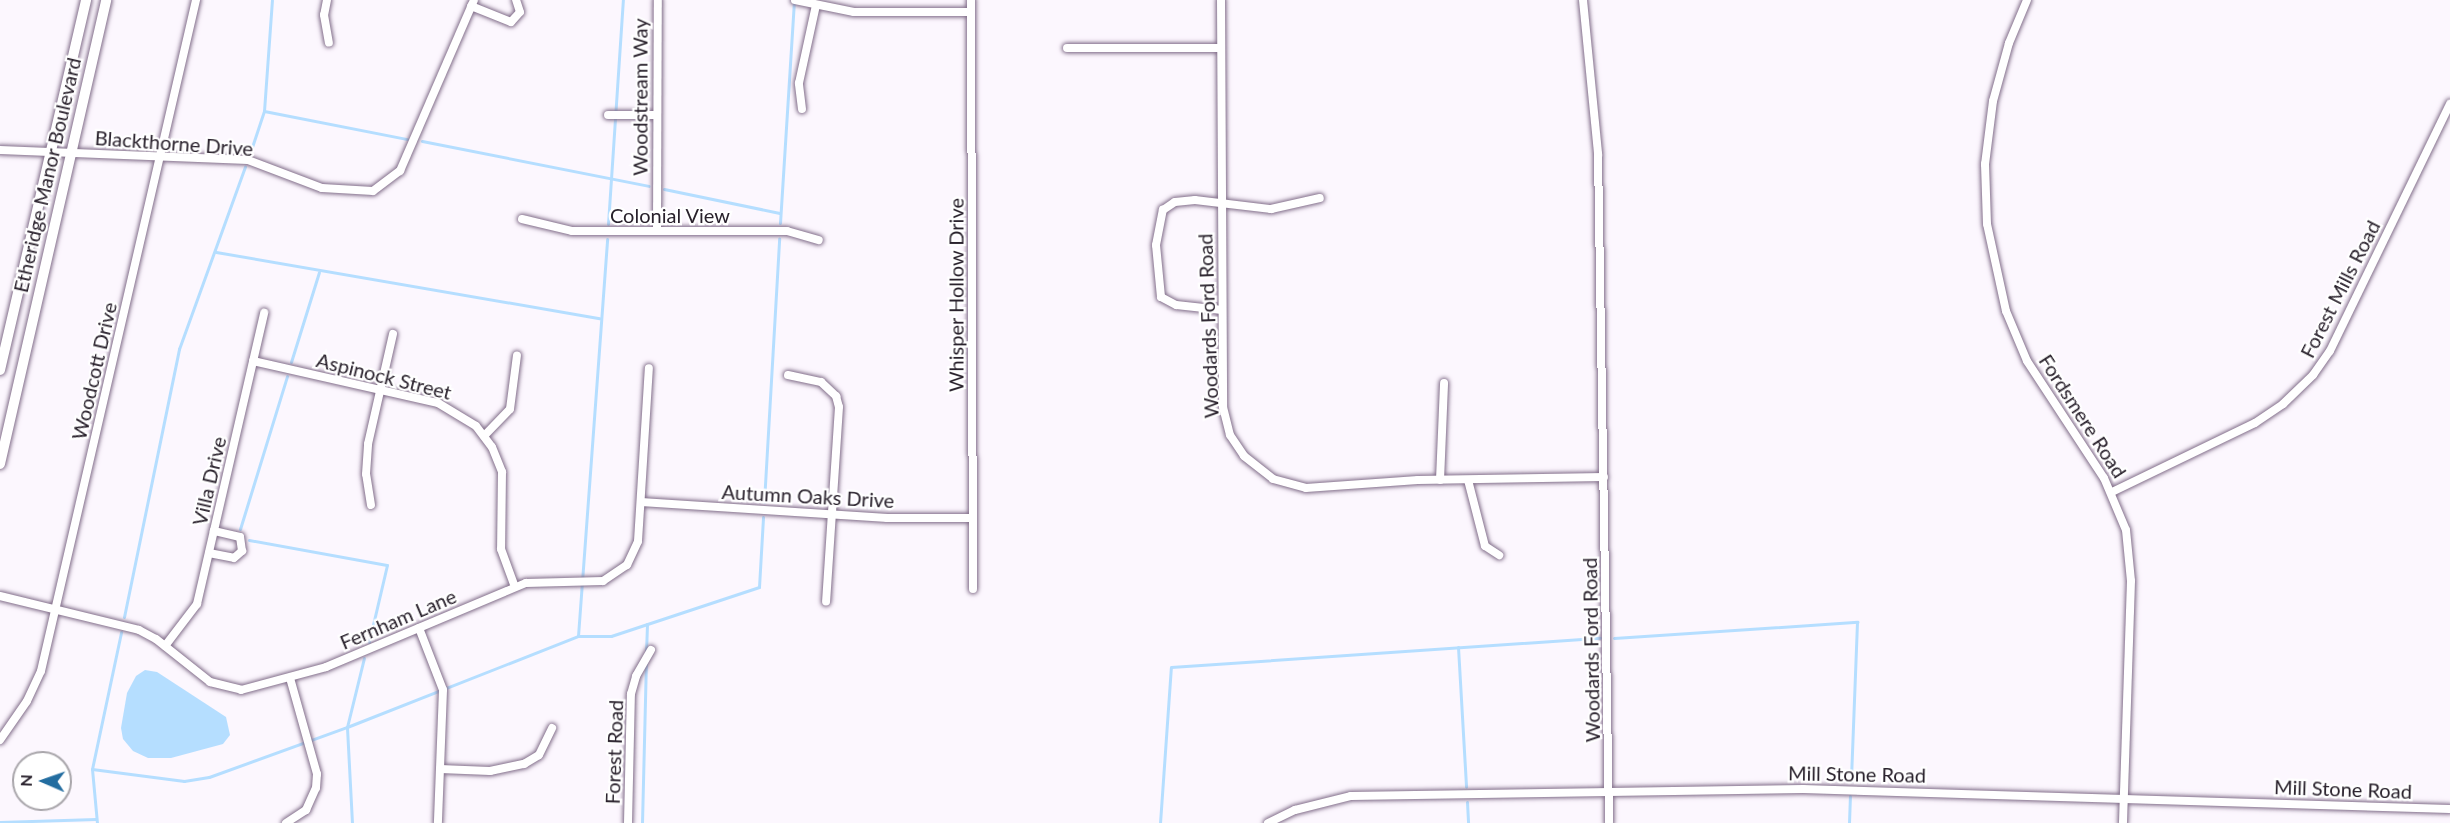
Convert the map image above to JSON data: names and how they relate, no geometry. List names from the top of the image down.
{
  "streets": {
    "main road": ["Etheridge Manor Boulevard"],
    "street": [
      "Woodstream Way",
      "Blackthorne Drive",
      "Colonial View",
      "Forest Mills Road",
      "Whisper Hollow Drive",
      "Woodards Ford Road",
      "Woodcott Drive",
      "Aspinock Street",
      "Fordsmere Road",
      "Villa Drive",
      "Autumn Oaks Drive",
      "Fernham Lane",
      "Forest Road",
      "Mill Stone Road"
    ]
  },
  "crossings": [
    ["Woodstream Way", "Colonial View"],
    ["Blackthorne Drive", "Etheridge Manor Boulevard"],
    ["Blackthorne Drive", "Woodcott Drive"],
    ["Forest Mills Road", "Fordsmere Road"],
    ["Whisper Hollow Drive", "Autumn Oaks Drive"],
    ["Woodards Ford Road", "Mill Stone Road"],
    ["Woodcott Drive", "Fernham Lane"],
    ["Aspinock Street", "Villa Drive"],
    ["Aspinock Street", "Fernham Lane"],
    ["Fordsmere Road", "Mill Stone Road"],
    ["Villa Drive", "Fernham Lane"],
    ["Autumn Oaks Drive", "Fernham Lane"]
  ],
  "north": "left"
}
